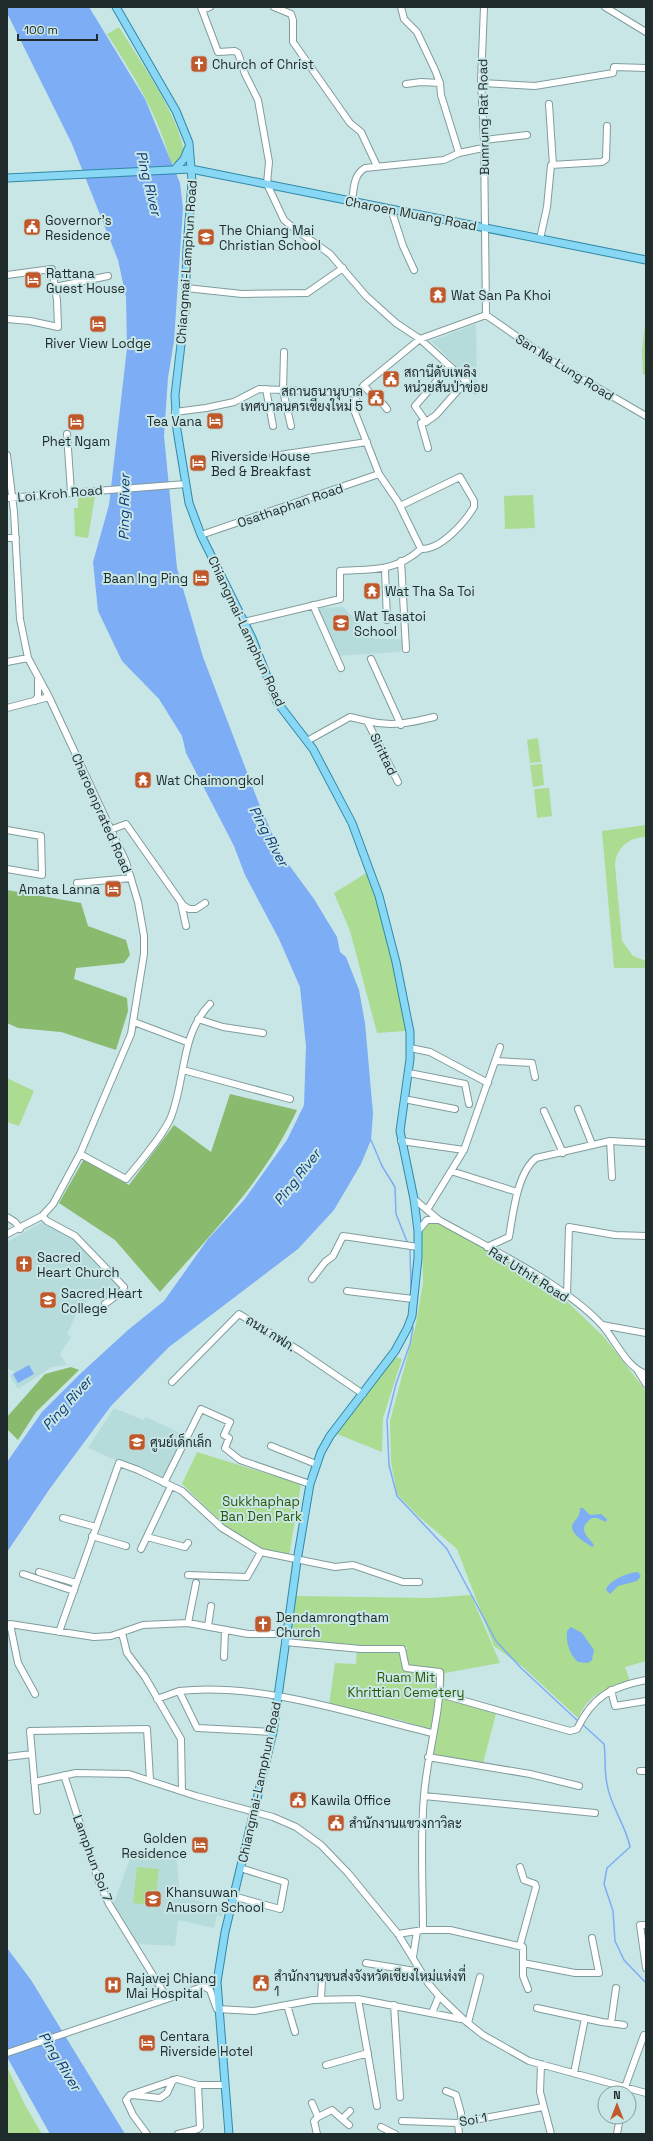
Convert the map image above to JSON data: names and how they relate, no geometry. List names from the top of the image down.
{
  "streets": {
    "main road": ["Charoen Muang Road", "Chiangmai-Lamphun Road"],
    "street": [
      "Bumrung Rat Road",
      "San Na Lung Road",
      "Loi Kroh Road",
      "Osathaphan Road",
      "Sirittad",
      "Charoenprated Road",
      "Rat Uthit Road",
      "ถนน กฟภ.",
      "Lamphun Soi 7",
      "Soi 1"
    ]
  },
  "crossings": [
    ["Bumrung Rat Road", "Charoen Muang Road"],
    ["Bumrung Rat Road", "San Na Lung Road"],
    ["Charoen Muang Road", "Chiangmai-Lamphun Road"],
    ["Chiangmai-Lamphun Road", "Loi Kroh Road"],
    ["Chiangmai-Lamphun Road", "Osathaphan Road"],
    ["Chiangmai-Lamphun Road", "Sirittad"],
    ["Chiangmai-Lamphun Road", "Rat Uthit Road"],
    ["Chiangmai-Lamphun Road", "ถนน กฟภ."],
    ["Loi Kroh Road", "Charoenprated Road"]
  ],
  "water": ["Ping River"],
  "parks": ["Sukkhaphap Ban Den Park", "Ruam Mit Khrittian Cemetery"],
  "places": {
    "church": ["Church of Christ", "Sacred Heart Church", "Dendamrongtham Church"],
    "public building": [
      "Governor's Residence",
      "สถานีดับเพลิง หน่วยสันป่าข่อย",
      "สถานธนานุบาล เทศบาลนครเชียงใหม่ 5",
      "Kawila Office",
      "สำนักงานแขวงกาวิละ",
      "สำนักงานขนส่งจังหวัดเชียงใหม่แห่งที่ 1"
    ],
    "school or university": [
      "The Chiang Mai Christian School",
      "Wat Tasatoi School",
      "Sacred Heart College",
      "ศูนย์เด็กเล็ก",
      "Khansuwan Anusorn School"
    ],
    "hotel": [
      "Rattana Guest House",
      "River View Lodge",
      "Tea Vana",
      "Phet Ngam",
      "Riverside House Bed & Breakfast",
      "Baan Ing Ping",
      "Amata Lanna",
      "Golden Residence",
      "Centara Riverside Hotel"
    ],
    "temple": ["Wat San Pa Khoi", "Wat Tha Sa Toi", "Wat Chaimongkol"],
    "hospital": ["Rajavej Chiang Mai Hospital"]
  },
  "scale_bar": "100 m",
  "north": "top"
}
